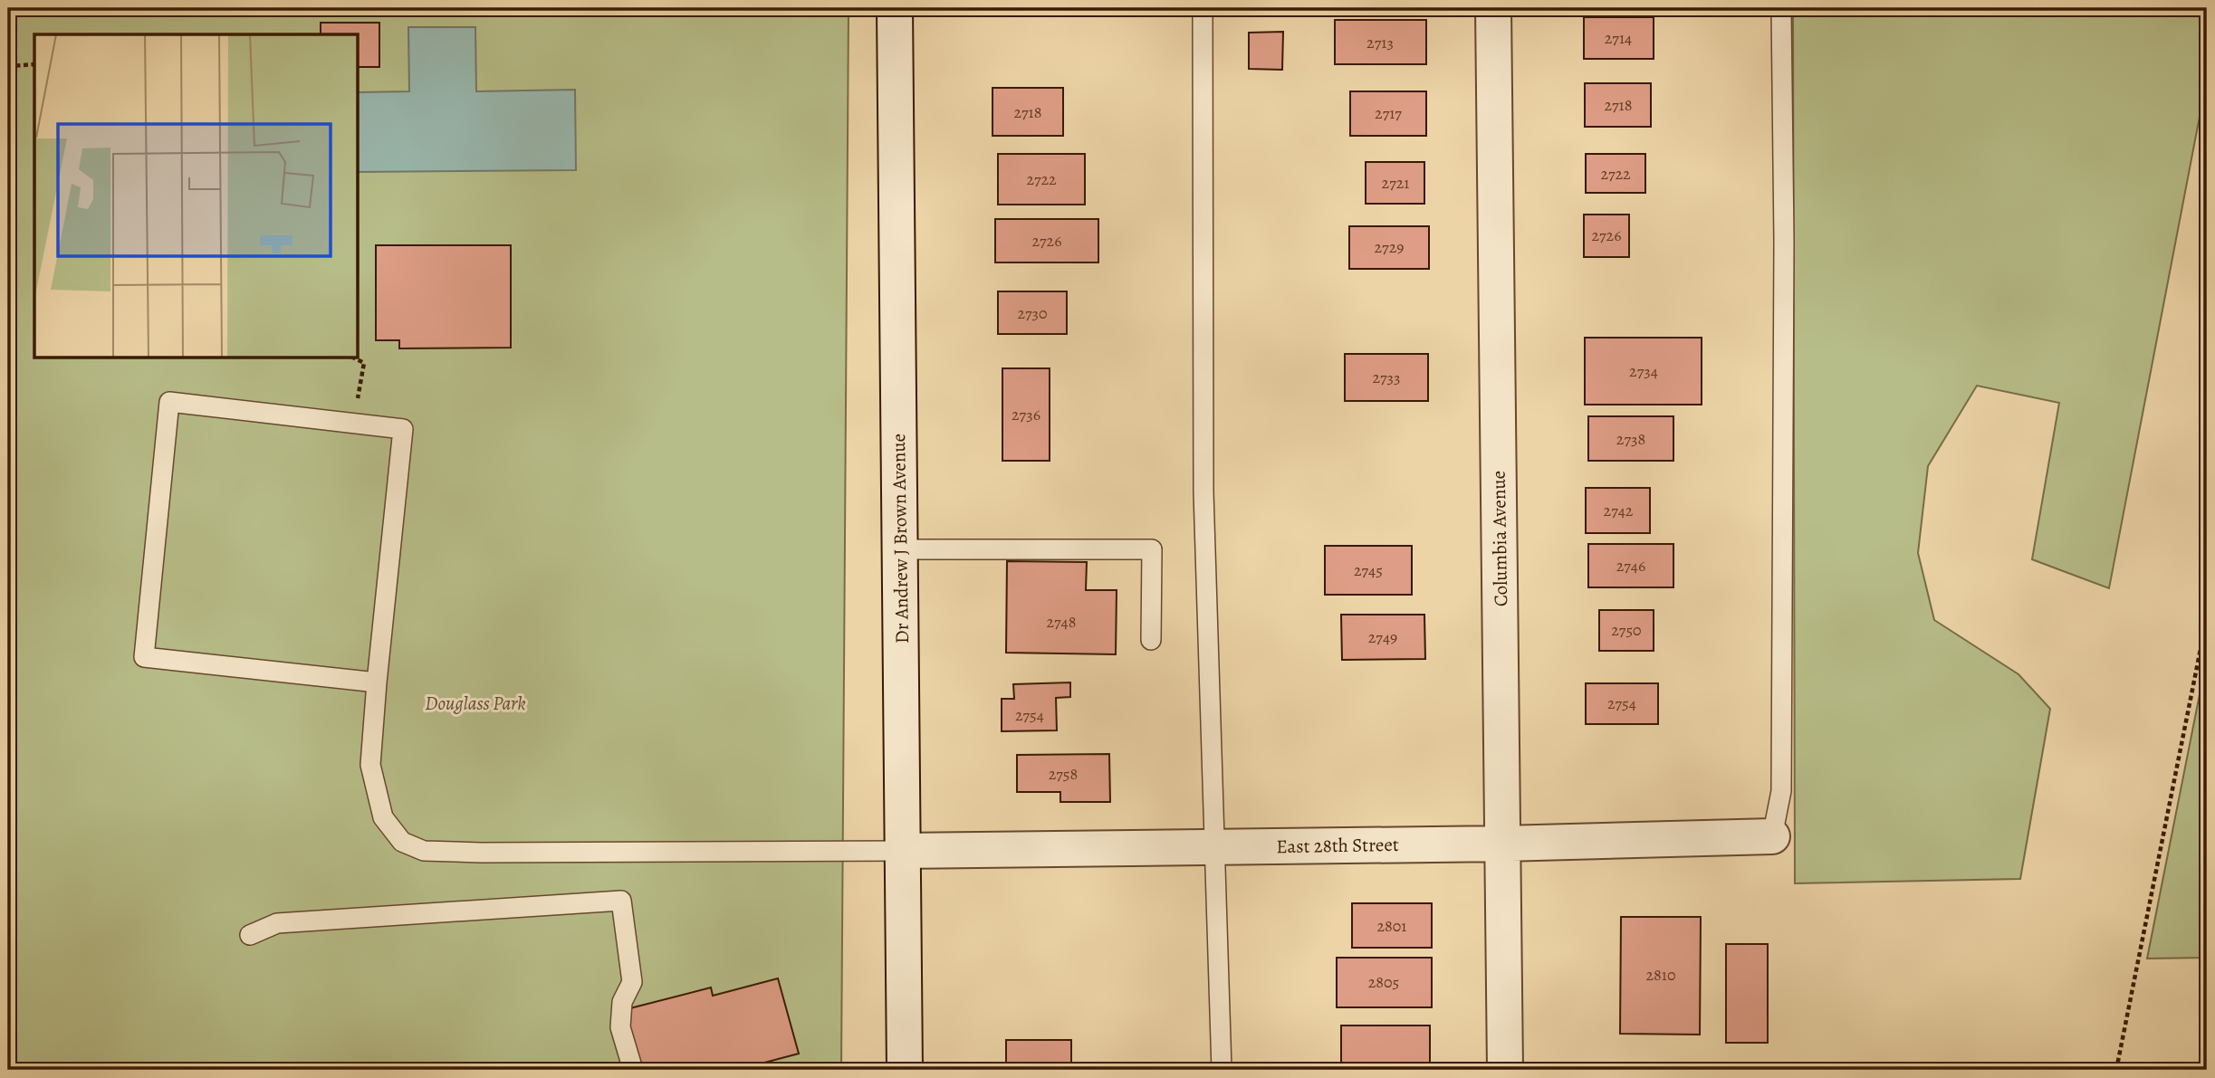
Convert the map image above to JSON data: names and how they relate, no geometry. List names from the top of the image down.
{
  "streets": {
    "street": ["Dr Andrew J Brown Avenue", "Columbia Avenue", "East 28th Street"]
  },
  "crossings": [
    ["Dr Andrew J Brown Avenue", "East 28th Street"],
    ["Columbia Avenue", "East 28th Street"]
  ],
  "parks": ["Douglass Park"],
  "house_numbers": [
    "2714",
    "2713",
    "2718",
    "2718",
    "2717",
    "2722",
    "2722",
    "2721",
    "2726",
    "2726",
    "2729",
    "2730",
    "2734",
    "2733",
    "2736",
    "2738",
    "2742",
    "2746",
    "2745",
    "2748",
    "2750",
    "2749",
    "2754",
    "2754",
    "2758",
    "2801",
    "2810",
    "2805"
  ]
}
